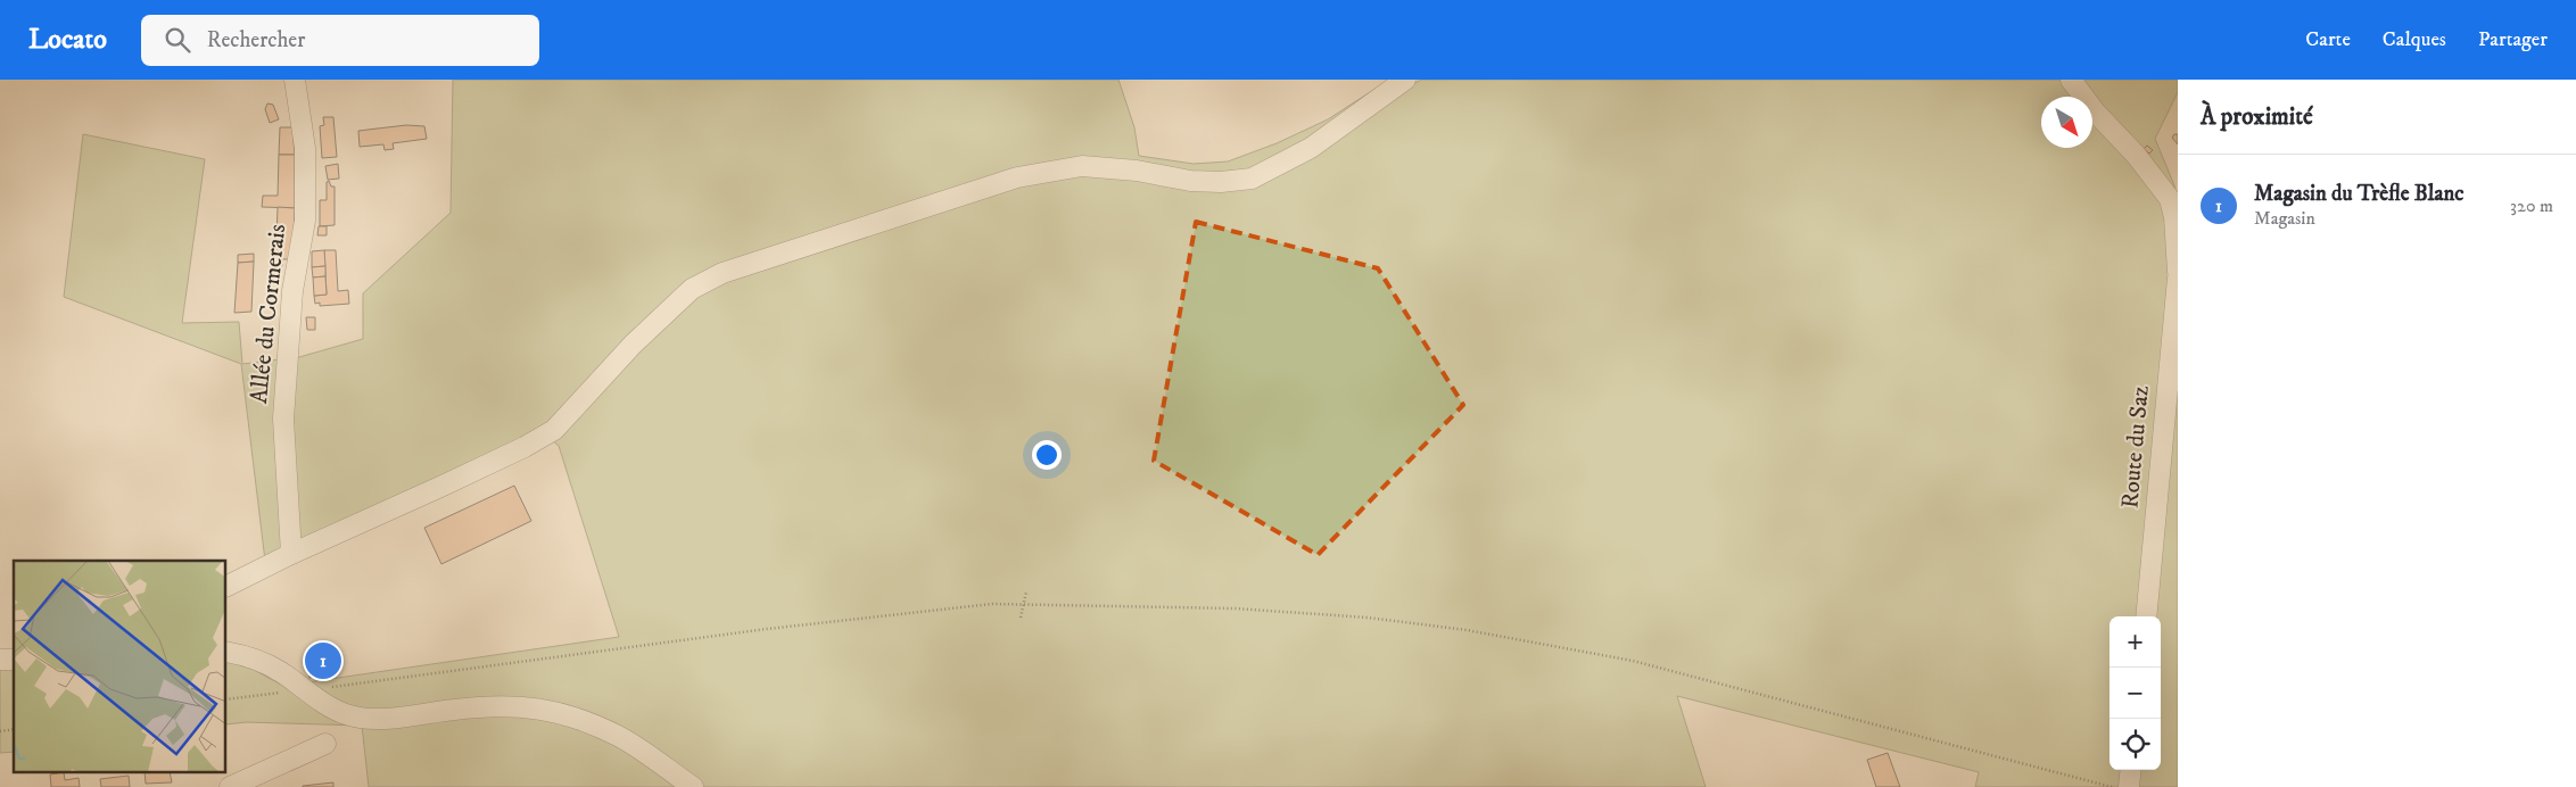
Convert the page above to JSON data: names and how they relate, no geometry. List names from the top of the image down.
{
  "streets": {
    "street": ["Allée du Cormerais", "Route du Saz"]
  },
  "north": "bottom right",
  "page": {
    "header": "Locato",
    "search": "Rechercher",
    "nav": ["Carte", "Calques", "Partager"],
    "heading": "À proximité",
    "list": [
      {
        "mark": "1",
        "name": "Magasin du Trèfle Blanc",
        "note": "Magasin",
        "value": "320 m"
      }
    ],
    "map_buttons": ["+", "−"],
    "pins": "1"
  }
}
